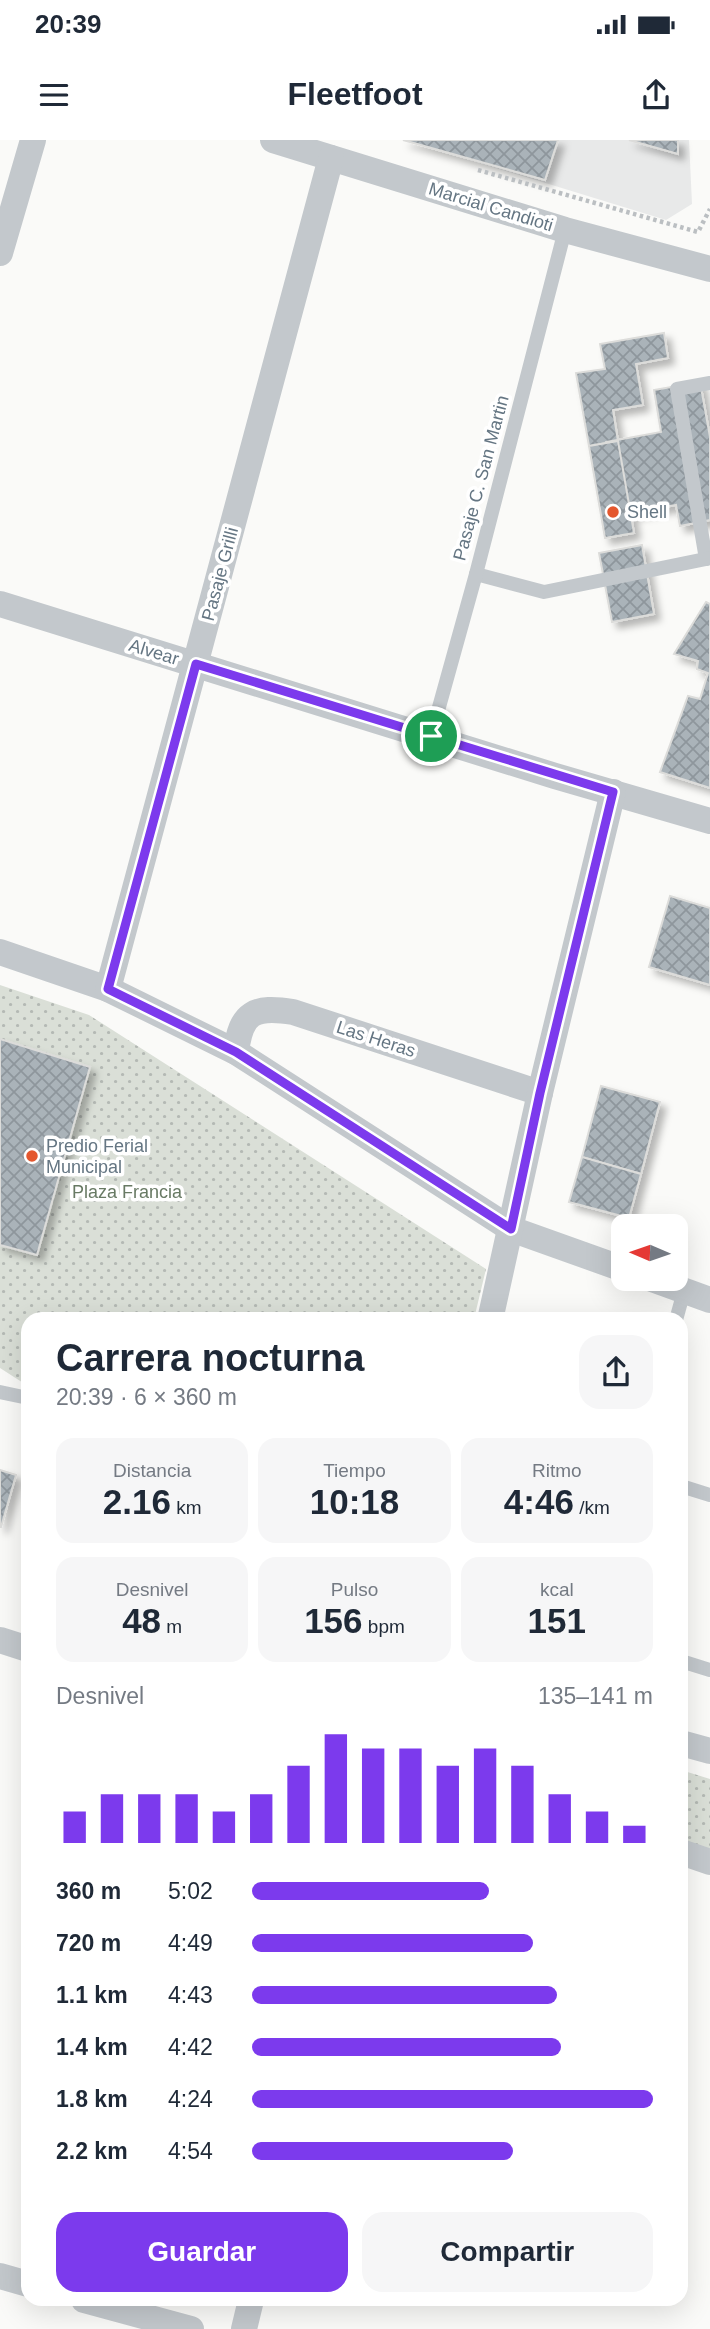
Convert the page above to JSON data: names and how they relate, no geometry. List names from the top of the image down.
{
  "streets": {
    "street": [
      "Marcial Candioti",
      "Pasaje Grilli",
      "Alvear",
      "Las Heras"
    ],
    "lane": ["Pasaje C. San Martin"]
  },
  "crossings": [
    ["Marcial Candioti", "Pasaje C. San Martin"],
    ["Marcial Candioti", "Pasaje Grilli"],
    ["Pasaje C. San Martin", "Alvear"],
    ["Pasaje Grilli", "Alvear"]
  ],
  "parks": ["Plaza Francia"],
  "places": ["Shell", "Predio Ferial Municipal"],
  "north": "left",
  "page": {
    "status": "20:39",
    "header": "Fleetfoot",
    "heading": ["Carrera nocturna", "20:39 · 6 × 360 m"],
    "stats": [
      ["Distancia", "2.16 km"],
      ["Tiempo", "10:18"],
      ["Ritmo", "4:46 /km"],
      ["Desnivel", "48 m"],
      ["Pulso", "156 bpm"],
      ["kcal", "151"]
    ],
    "chart": ["Desnivel", "135–141 m"],
    "list": [
      {
        "name": "360 m",
        "note": "5:02"
      },
      {
        "name": "720 m",
        "note": "4:49"
      },
      {
        "name": "1.1 km",
        "note": "4:43"
      },
      {
        "name": "1.4 km",
        "note": "4:42"
      },
      {
        "name": "1.8 km",
        "note": "4:24"
      },
      {
        "name": "2.2 km",
        "note": "4:54"
      }
    ],
    "buttons": ["Guardar", "Compartir"]
  }
}
